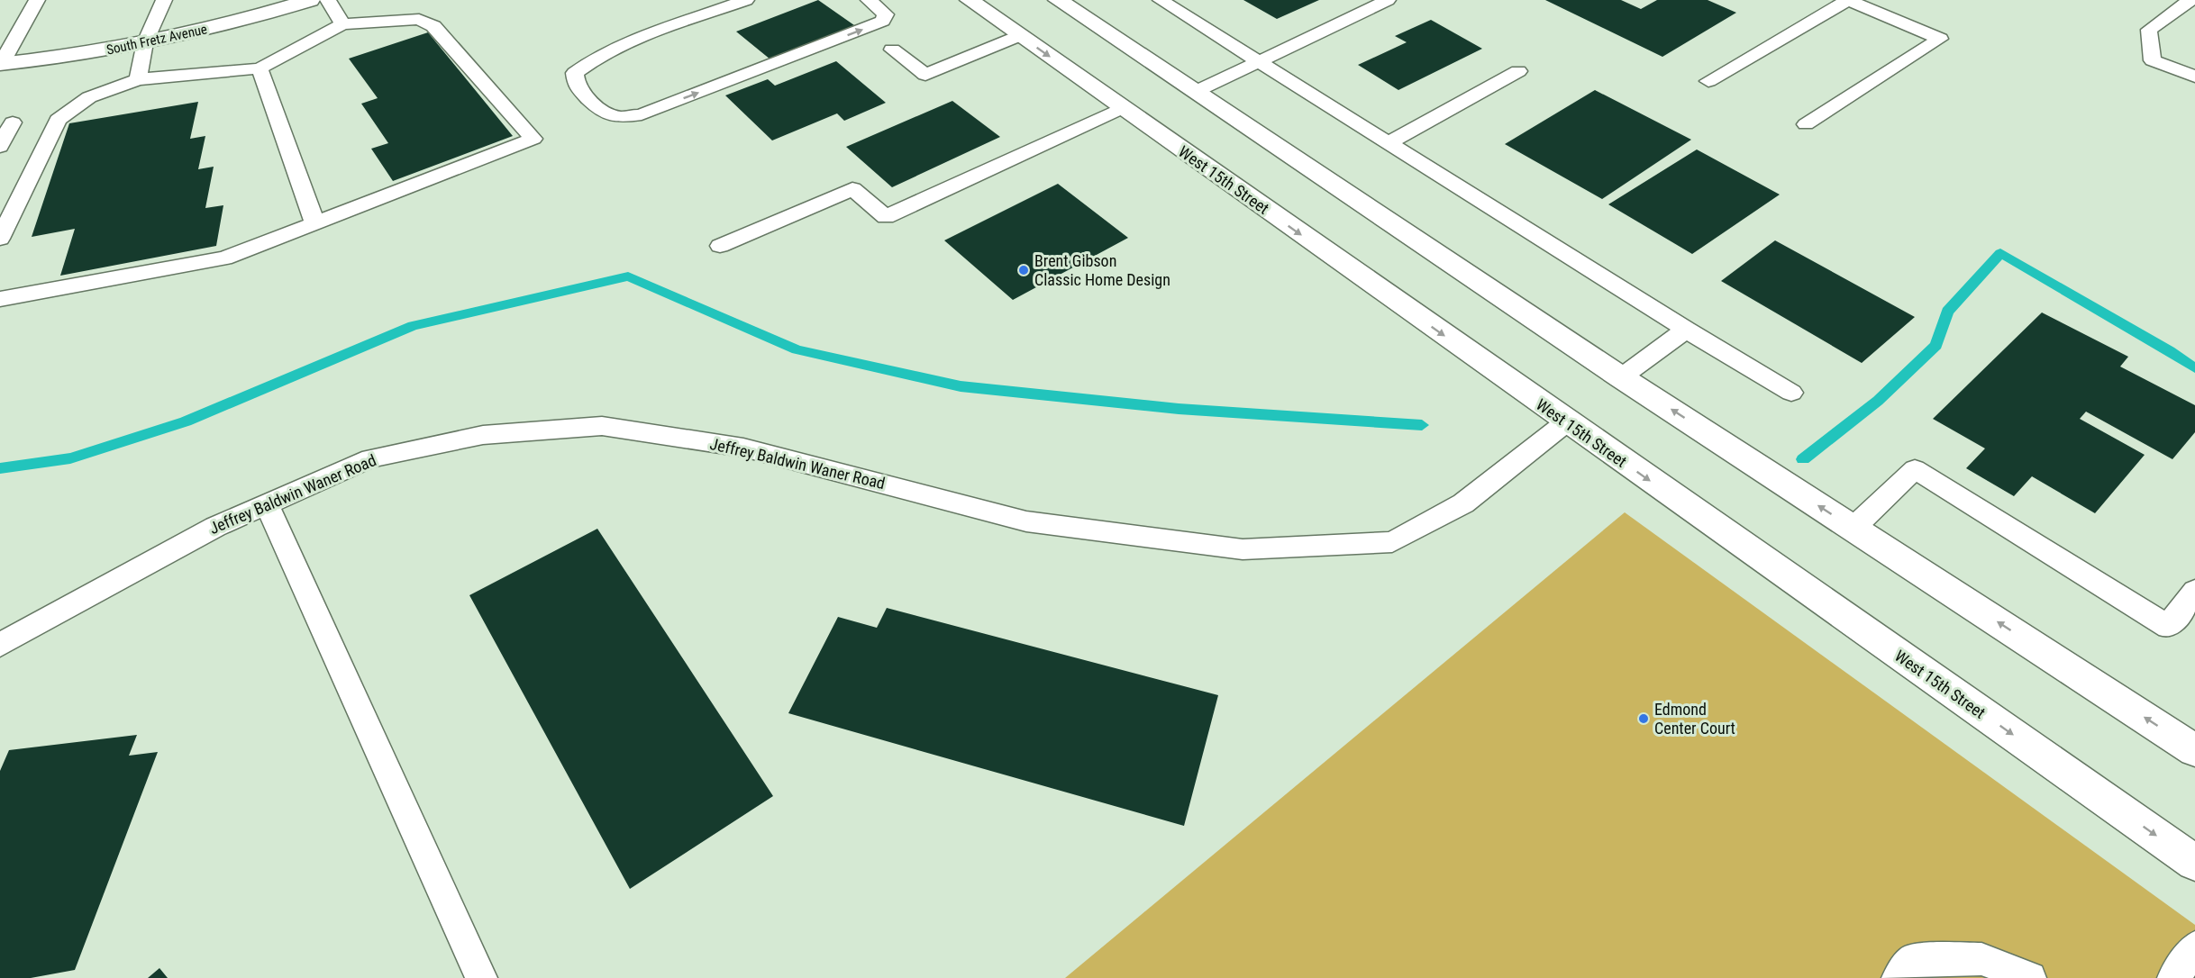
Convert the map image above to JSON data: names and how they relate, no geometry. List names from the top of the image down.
{
  "streets": {
    "main road": ["South Fretz Avenue", "West 15th Street"],
    "lane": ["Jeffrey Baldwin Waner Road"]
  },
  "crossings": [
    ["West 15th Street", "Jeffrey Baldwin Waner Road"]
  ],
  "places": ["Brent Gibson Classic Home Design", "Edmond Center Court"]
}
